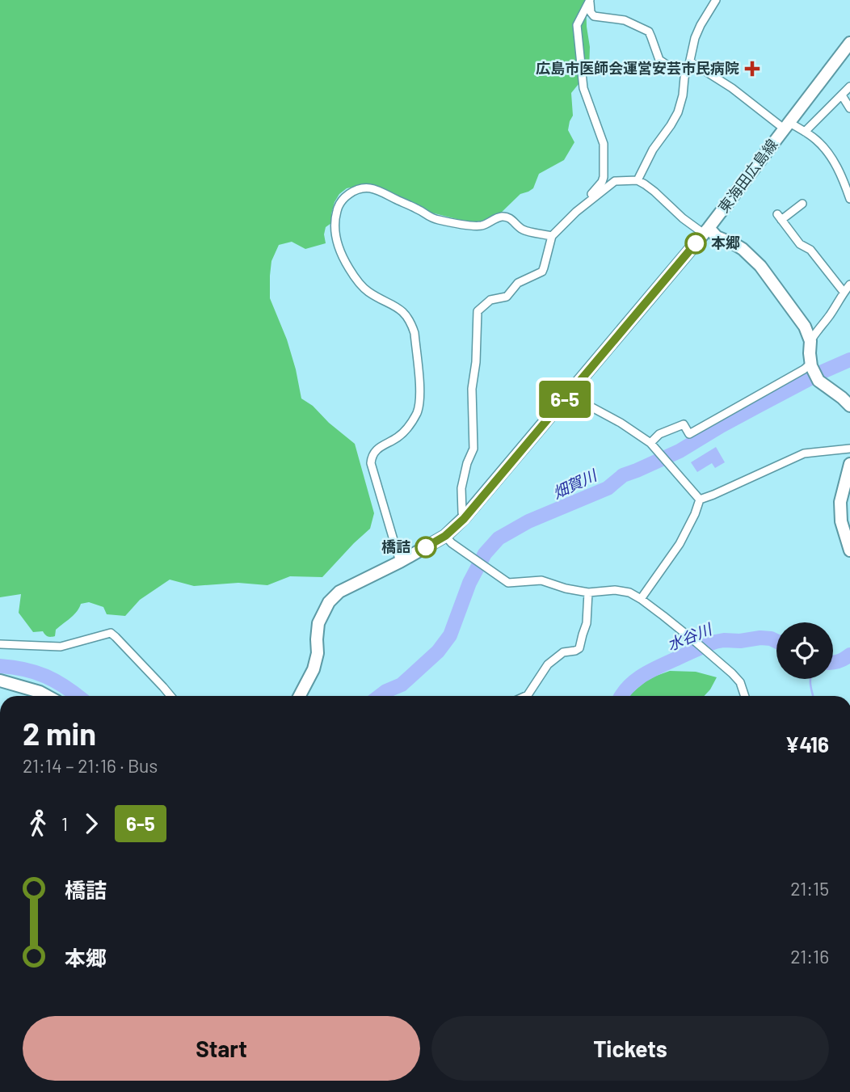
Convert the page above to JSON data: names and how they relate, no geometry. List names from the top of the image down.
{
  "streets": {
    "main road": ["東海田広島線"]
  },
  "water": ["畑賀川", "水谷川"],
  "places": {
    "health": ["広島市医師会運営安芸市民病院"],
    "other": ["本郷", "橋詰"]
  },
  "lines": ["bus line 6-5"],
  "page": {
    "on_map": "6-5",
    "heading": ["2 min", "21:14 – 21:16 · Bus", "¥416"],
    "legs": ["1", "6-5"],
    "list": [
      {
        "name": "橋詰",
        "value": "21:15"
      },
      {
        "name": "本郷",
        "value": "21:16"
      }
    ],
    "buttons": ["Start", "Tickets"]
  }
}
